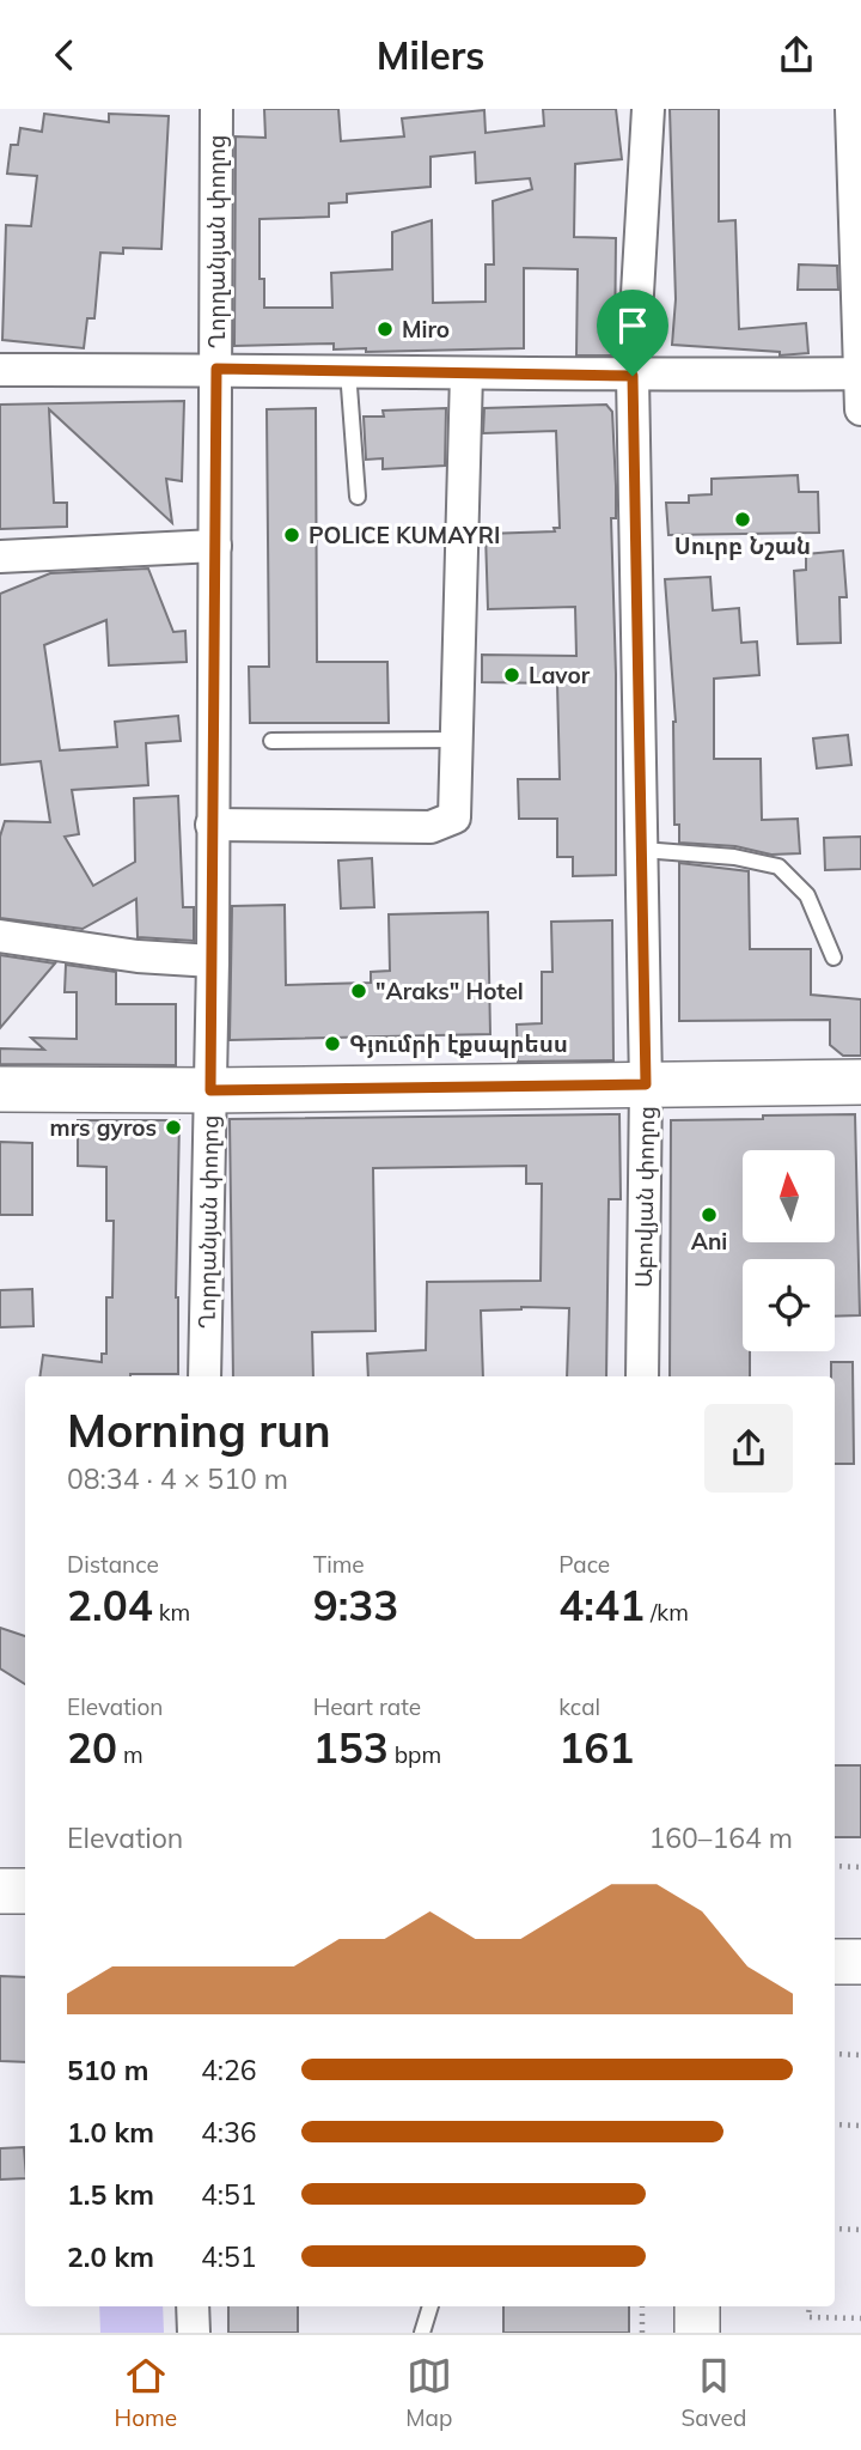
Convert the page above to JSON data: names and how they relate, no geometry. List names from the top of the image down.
{
  "streets": {
    "street": ["Ղորղանյան փողոց", "Աբովյան փողոց"]
  },
  "places": [
    "Miro",
    "Սուրբ Նշան",
    "POLICE KUMAYRI",
    "Lavor",
    "\"Araks\" Hotel",
    "Գյումրի էքսպրեսս",
    "mrs gyros",
    "Ani"
  ],
  "north": "top",
  "page": {
    "header": "Milers",
    "heading": ["Morning run", "08:34 · 4 × 510 m"],
    "stats": [
      ["Distance", "2.04 km"],
      ["Time", "9:33"],
      ["Pace", "4:41 /km"],
      ["Elevation", "20 m"],
      ["Heart rate", "153 bpm"],
      ["kcal", "161"]
    ],
    "chart": ["Elevation", "160–164 m"],
    "list": [
      {
        "name": "510 m",
        "note": "4:26"
      },
      {
        "name": "1.0 km",
        "note": "4:36"
      },
      {
        "name": "1.5 km",
        "note": "4:51"
      },
      {
        "name": "2.0 km",
        "note": "4:51"
      }
    ],
    "tabs": ["Home", "Map", "Saved"]
  }
}
